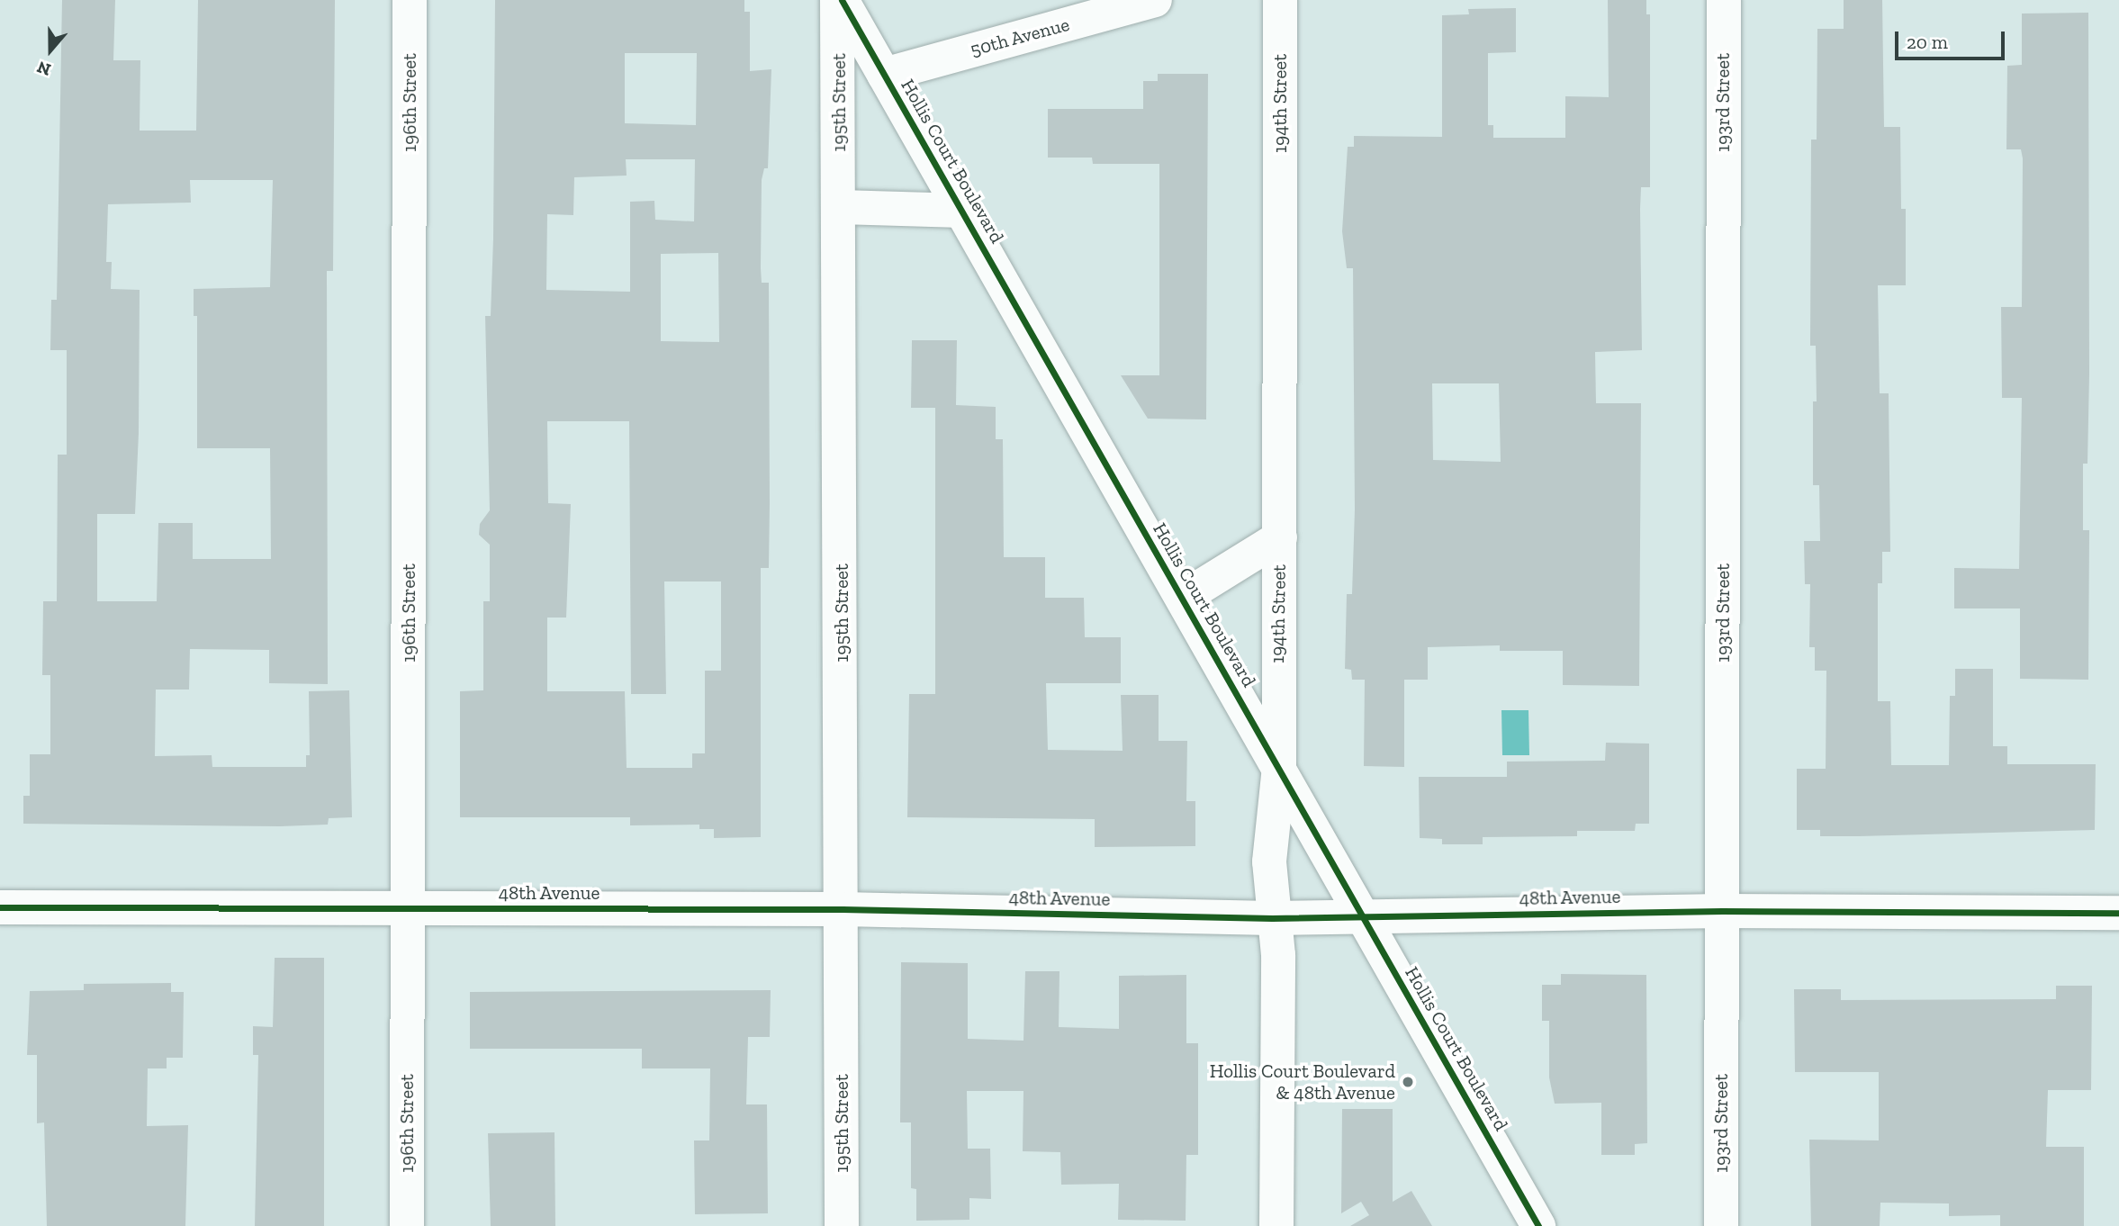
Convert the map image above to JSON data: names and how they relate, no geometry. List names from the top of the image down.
{
  "streets": {
    "street": [
      "50th Avenue",
      "196th Street",
      "195th Street",
      "193rd Street",
      "194th Street",
      "Hollis Court Boulevard",
      "48th Avenue"
    ]
  },
  "crossings": [
    ["50th Avenue", "Hollis Court Boulevard"],
    ["196th Street", "48th Avenue"],
    ["195th Street", "48th Avenue"],
    ["193rd Street", "48th Avenue"],
    ["194th Street", "Hollis Court Boulevard"],
    ["194th Street", "48th Avenue"],
    ["Hollis Court Boulevard", "48th Avenue"]
  ],
  "places": ["Hollis Court Boulevard & 48th Avenue"],
  "scale_bar": "20 m",
  "north": "bottom"
}
